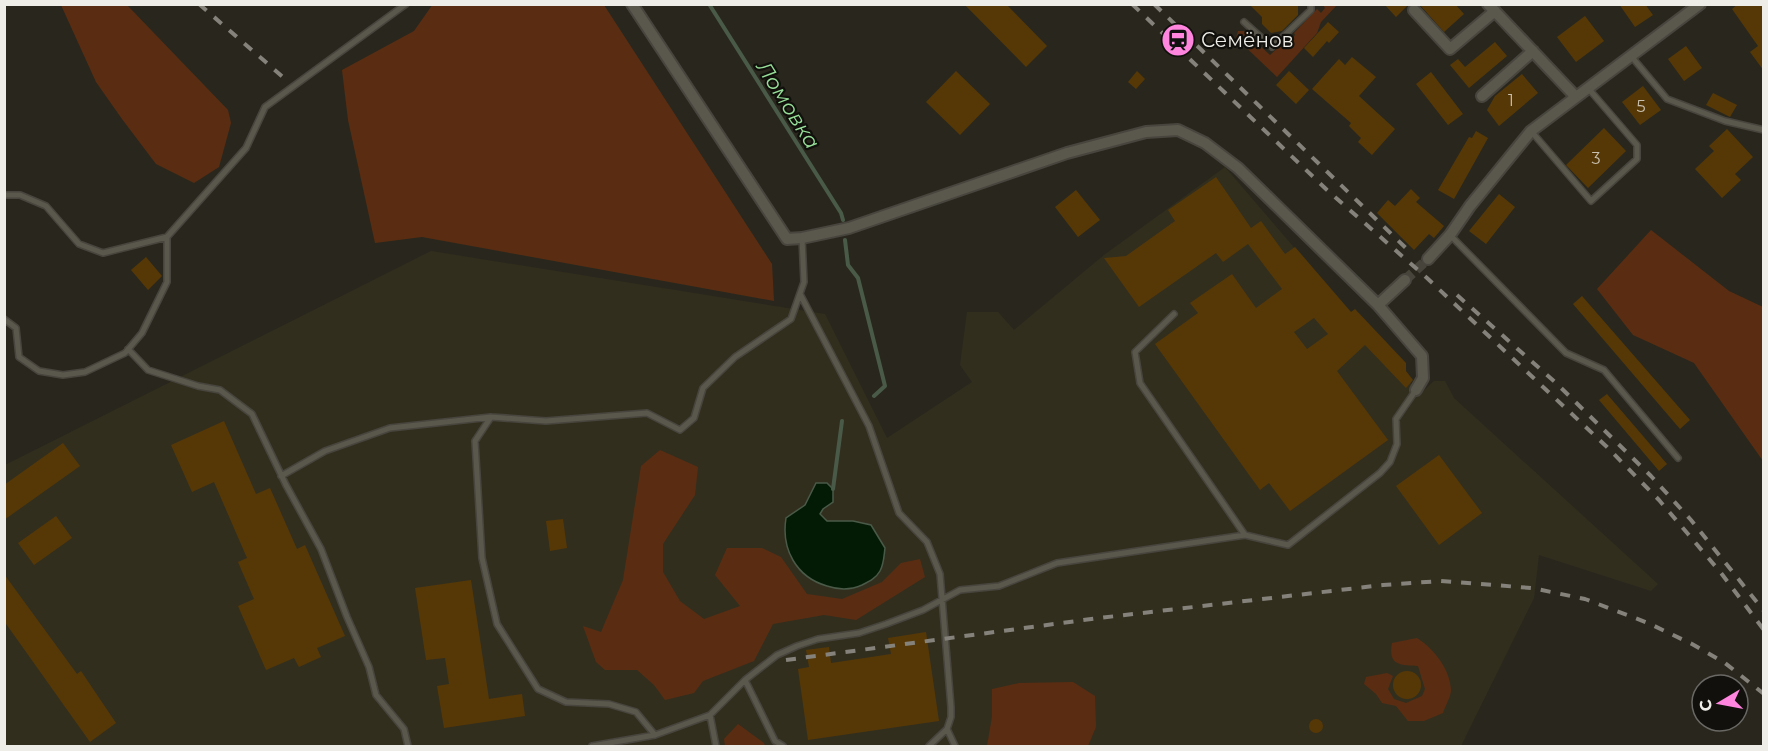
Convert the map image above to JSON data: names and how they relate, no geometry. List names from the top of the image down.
{
  "water": ["Ломовка"],
  "places": {
    "station": ["Семёнов"]
  },
  "house_numbers": ["1", "5", "3"],
  "north": "left"
}
